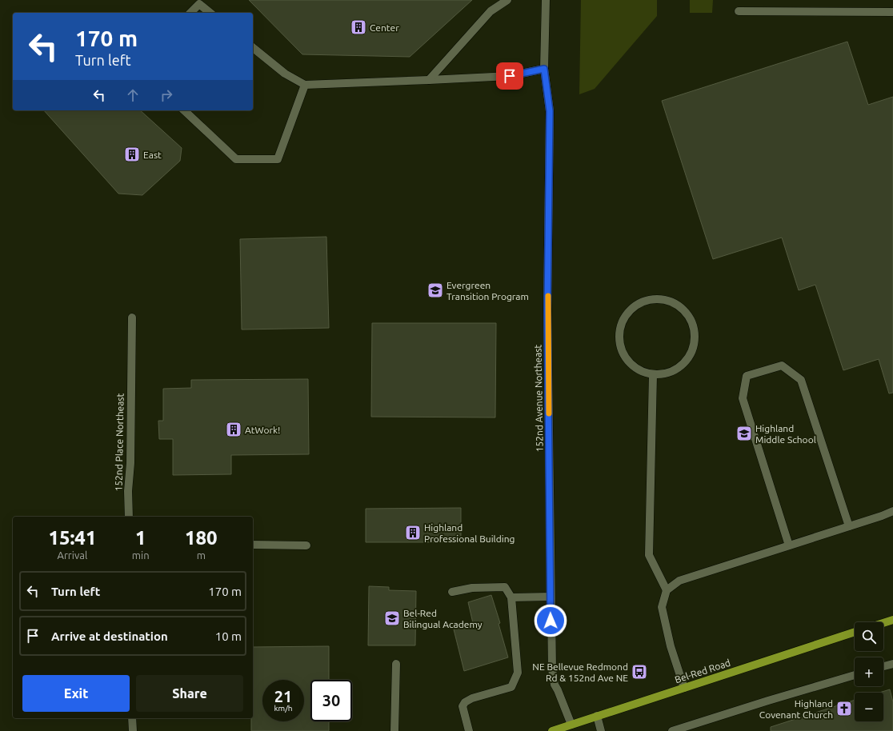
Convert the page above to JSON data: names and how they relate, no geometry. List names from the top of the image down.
{
  "streets": {
    "main road": ["Bel-Red Road"],
    "street": ["152nd Avenue Northeast", "152nd Place Northeast"]
  },
  "crossings": [
    ["152nd Avenue Northeast", "Bel-Red Road"]
  ],
  "places": {
    "building": [
      "Center",
      "East",
      "AtWork!",
      "Highland Professional Building"
    ],
    "school or university": ["Evergreen Transition Program", "Highland Middle School", "Bel-Red Bilingual Academy"],
    "bus stop": ["NE Bellevue Redmond Rd & 152nd Ave NE"],
    "church": ["Highland Covenant Church"]
  },
  "page": {
    "turn": ["170 m", "Turn left"],
    "eta": [
      "15:41",
      "Arrival",
      "1",
      "min",
      "180",
      "m"
    ],
    "list": [
      {
        "name": "Turn left",
        "value": "170 m"
      },
      {
        "name": "Arrive at destination",
        "value": "10 m"
      }
    ],
    "map_buttons": ["+", "−"],
    "buttons": ["Exit", "Share"],
    "speed": "21 km/h",
    "limit": "30"
  }
}
